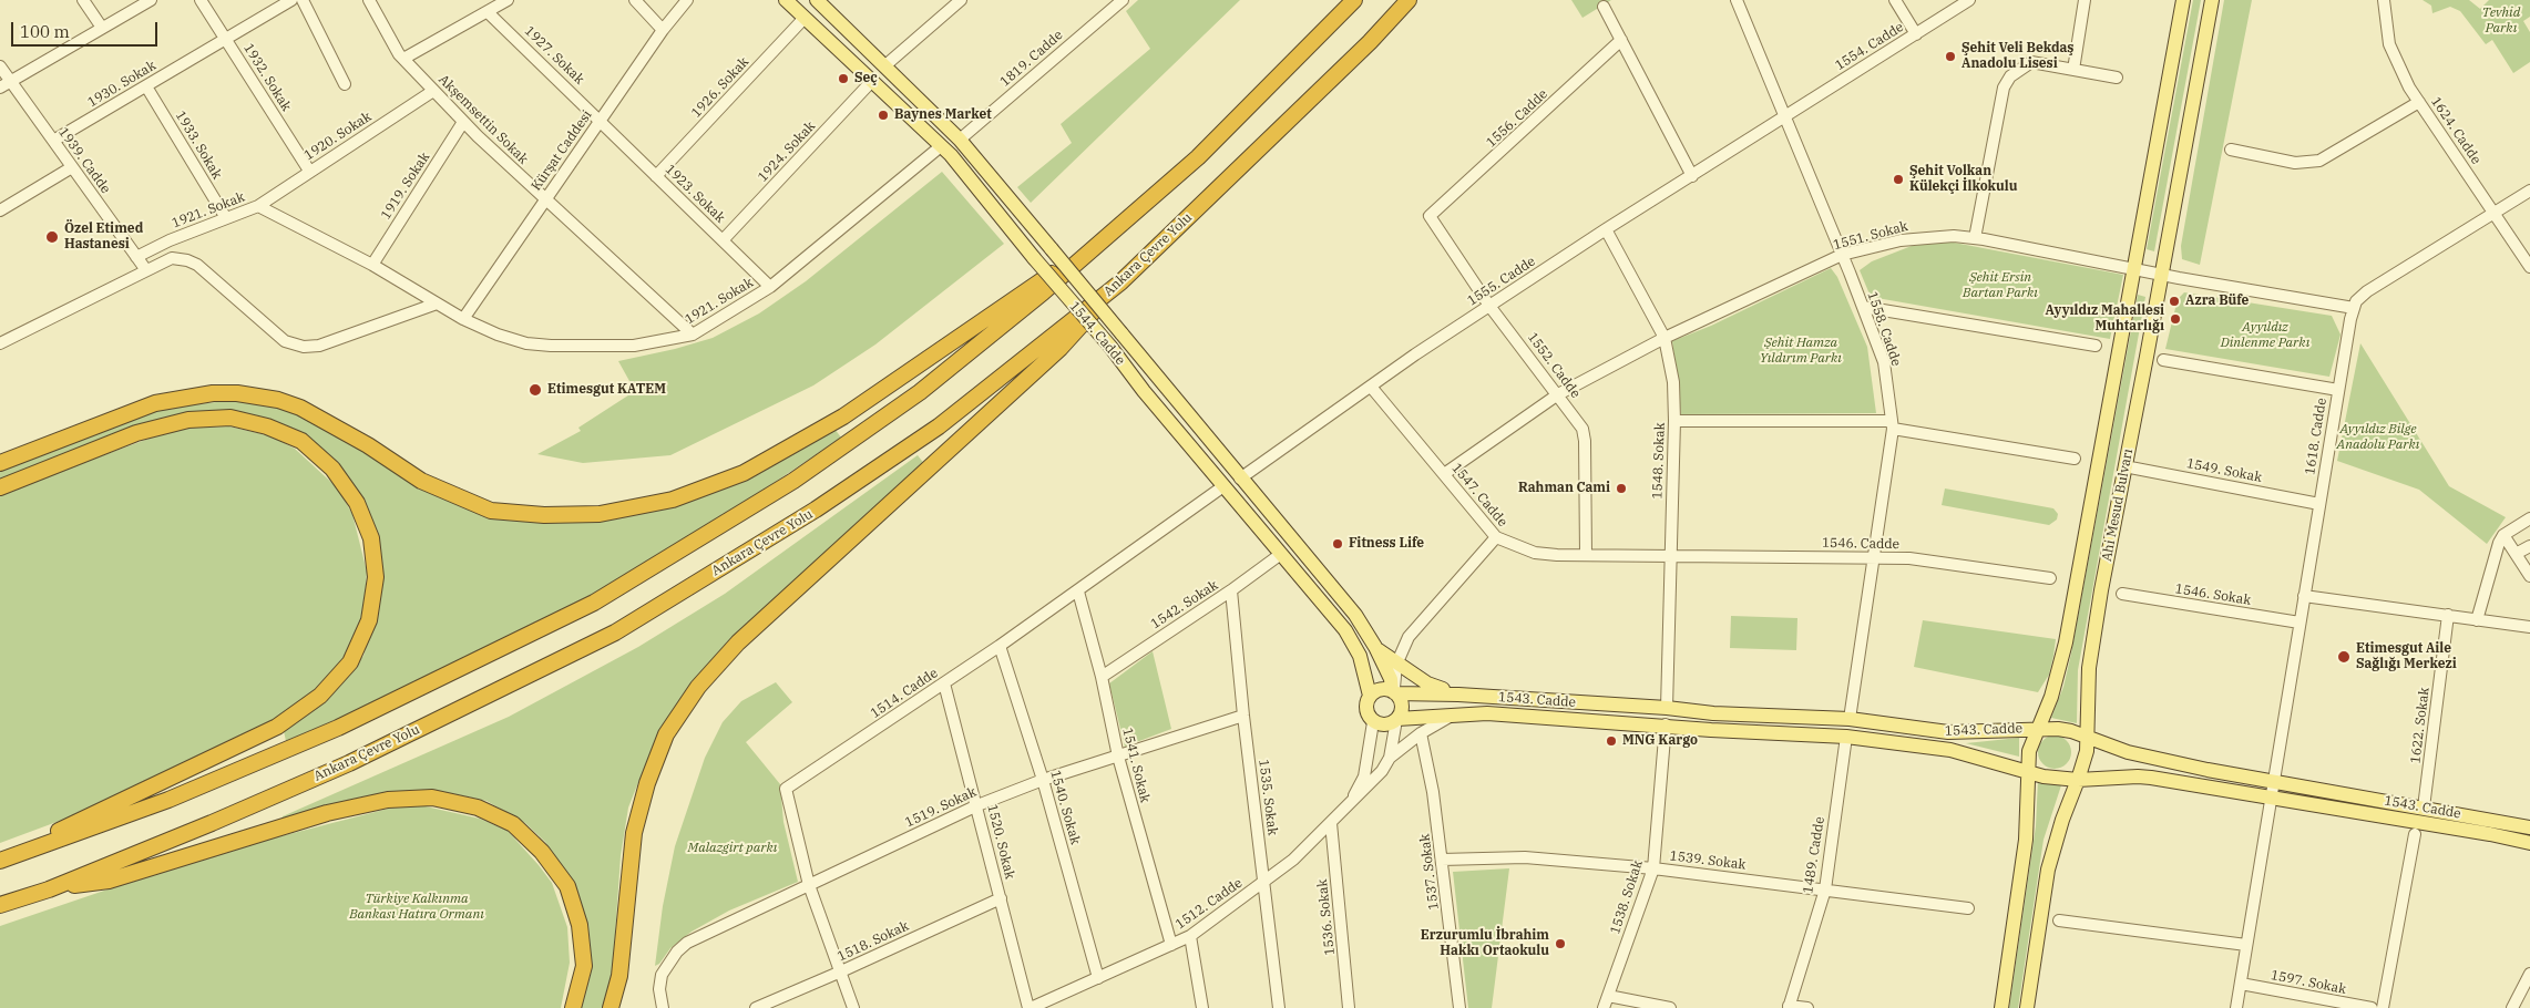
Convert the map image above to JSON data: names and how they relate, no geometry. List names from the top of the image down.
{
  "streets": {
    "highway": ["Ankara Çevre Yolu"],
    "main road": ["1544. Cadde", "Ahi Mesud Bulvarı", "1543. Cadde"],
    "street": [
      "1554. Cadde",
      "1927. Sokak",
      "1819. Cadde",
      "1932. Sokak",
      "1930. Sokak",
      "1926. Sokak",
      "1556. Cadde",
      "Akşemsettin Sokak",
      "1624. Cadde",
      "1920. Sokak",
      "1933. Sokak",
      "Kürşat Caddesi",
      "1924. Sokak",
      "1939. Cadde",
      "1919. Sokak",
      "1923. Sokak",
      "1921. Sokak",
      "1551. Sokak",
      "1555. Cadde",
      "1558. Cadde",
      "1552. Cadde",
      "1618. Cadde",
      "1548. Sokak",
      "1549. Sokak",
      "1547. Cadde",
      "1546. Cadde",
      "1546. Sokak",
      "1542. Sokak",
      "1514. Cadde",
      "1622. Sokak",
      "1541. Sokak",
      "1535. Sokak",
      "1519. Sokak",
      "1540. Sokak",
      "1520. Sokak",
      "1489. Cadde",
      "1539. Sokak",
      "1537. Sokak",
      "1538. Sokak",
      "1512. Cadde",
      "1536. Sokak",
      "1518. Sokak",
      "1597. Sokak"
    ]
  },
  "crossings": [
    ["1554. Cadde", "1555. Cadde"],
    ["1554. Cadde", "1558. Cadde"],
    ["1927. Sokak", "Kürşat Caddesi"],
    ["1927. Sokak", "1923. Sokak"],
    ["1819. Cadde", "1544. Cadde"],
    ["1932. Sokak", "1930. Sokak"],
    ["1932. Sokak", "1920. Sokak"],
    ["1930. Sokak", "1933. Sokak"],
    ["1930. Sokak", "1939. Cadde"],
    ["1926. Sokak", "1923. Sokak"],
    ["1926. Sokak", "1544. Cadde"],
    ["1556. Cadde", "1552. Cadde"],
    ["Akşemsettin Sokak", "1920. Sokak"],
    ["Akşemsettin Sokak", "Kürşat Caddesi"],
    ["Akşemsettin Sokak", "1919. Sokak"],
    ["Akşemsettin Sokak", "1921. Sokak"],
    ["1624. Cadde", "1618. Cadde"],
    ["1920. Sokak", "1921. Sokak"],
    ["1933. Sokak", "1921. Sokak"],
    ["Kürşat Caddesi", "1923. Sokak"],
    ["Kürşat Caddesi", "1921. Sokak"],
    ["1924. Sokak", "1923. Sokak"],
    ["1924. Sokak", "1544. Cadde"],
    ["1939. Cadde", "1921. Sokak"],
    ["1919. Sokak", "1921. Sokak"],
    ["1923. Sokak", "1921. Sokak"],
    ["1921. Sokak", "1544. Cadde"],
    ["1551. Sokak", "1558. Cadde"],
    ["1551. Sokak", "1552. Cadde"],
    ["1551. Sokak", "1618. Cadde"],
    ["1551. Sokak", "1548. Sokak"],
    ["1551. Sokak", "1547. Cadde"],
    ["1551. Sokak", "Ahi Mesud Bulvarı"],
    ["1555. Cadde", "1558. Cadde"],
    ["1555. Cadde", "1544. Cadde"],
    ["1555. Cadde", "1552. Cadde"],
    ["1555. Cadde", "1548. Sokak"],
    ["1555. Cadde", "1547. Cadde"],
    ["1558. Cadde", "1546. Cadde"],
    ["1558. Cadde", "1543. Cadde"],
    ["1544. Cadde", "1542. Sokak"],
    ["1544. Cadde", "1514. Cadde"],
    ["1544. Cadde", "1543. Cadde"],
    ["1544. Cadde", "1512. Cadde"],
    ["1552. Cadde", "1547. Cadde"],
    ["1618. Cadde", "1549. Sokak"],
    ["1618. Cadde", "1546. Sokak"],
    ["1618. Cadde", "1543. Cadde"],
    ["1618. Cadde", "1597. Sokak"],
    ["1548. Sokak", "1547. Cadde"],
    ["1548. Sokak", "1546. Cadde"],
    ["1548. Sokak", "1543. Cadde"],
    ["1549. Sokak", "Ahi Mesud Bulvarı"],
    ["1547. Cadde", "1546. Cadde"],
    ["Ahi Mesud Bulvarı", "1543. Cadde"],
    ["1542. Sokak", "1541. Sokak"],
    ["1542. Sokak", "1535. Sokak"],
    ["1514. Cadde", "1541. Sokak"],
    ["1514. Cadde", "1519. Sokak"],
    ["1514. Cadde", "1540. Sokak"],
    ["1514. Cadde", "1520. Sokak"],
    ["1514. Cadde", "1518. Sokak"],
    ["1543. Cadde", "1622. Sokak"],
    ["1543. Cadde", "1489. Cadde"],
    ["1543. Cadde", "1538. Sokak"],
    ["1543. Cadde", "1512. Cadde"],
    ["1541. Sokak", "1519. Sokak"],
    ["1541. Sokak", "1512. Cadde"],
    ["1535. Sokak", "1519. Sokak"],
    ["1535. Sokak", "1512. Cadde"],
    ["1519. Sokak", "1540. Sokak"],
    ["1519. Sokak", "1520. Sokak"],
    ["1540. Sokak", "1512. Cadde"],
    ["1520. Sokak", "1512. Cadde"],
    ["1520. Sokak", "1518. Sokak"],
    ["1489. Cadde", "1539. Sokak"],
    ["1539. Sokak", "1537. Sokak"],
    ["1539. Sokak", "1538. Sokak"],
    ["1512. Cadde", "1536. Sokak"]
  ],
  "parks": [
    "Tevhid Parkı",
    "Şehit Ersin Bartan Parkı",
    "Ayyıldız Dinlenme Parkı",
    "Şehit Hamza Yıldırım Parkı",
    "Ayyıldız Bilge Anadolu Parkı",
    "Malazgirt parkı",
    "Türkiye Kalkınma Bankası Hatıra Ormanı"
  ],
  "places": [
    "Şehit Veli Bekdaş Anadolu Lisesi",
    "Seç",
    "Baynes Market",
    "Şehit Volkan Külekçi İlkokulu",
    "Özel Etimed Hastanesi",
    "Azra Büfe",
    "Ayyıldız Mahallesi Muhtarlığı",
    "Etimesgut KATEM",
    "Rahman Cami",
    "Fitness Life",
    "Etimesgut Aile Sağlığı Merkezi",
    "MNG Kargo",
    "Erzurumlu İbrahim Hakkı Ortaokulu"
  ],
  "scale_bar": "100 m"
}
